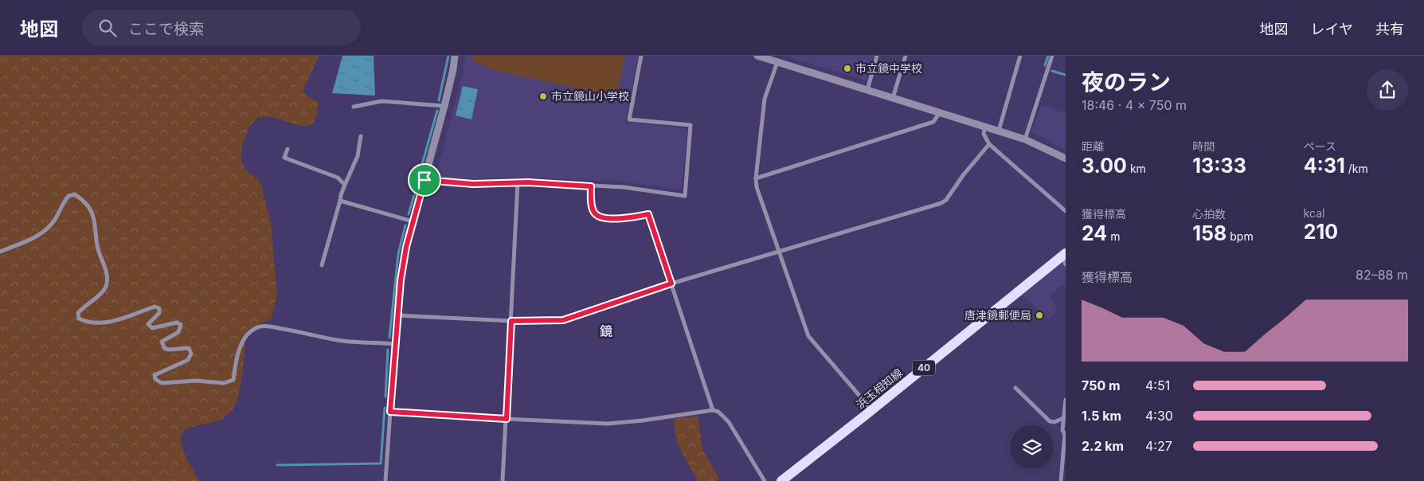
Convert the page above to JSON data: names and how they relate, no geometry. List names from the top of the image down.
{
  "streets": {
    "main road": ["40", "浜玉相知線"]
  },
  "districts": ["鏡"],
  "places": ["市立鏡中学校", "市立鏡山小学校", "唐津鏡郵便局"],
  "page": {
    "header": "地図",
    "search": "ここで検索",
    "nav": ["地図", "レイヤ", "共有"],
    "heading": ["夜のラン", "18:46 · 4 × 750 m"],
    "stats": [
      ["距離", "3.00 km"],
      ["時間", "13:33"],
      ["ペース", "4:31 /km"],
      ["獲得標高", "24 m"],
      ["心拍数", "158 bpm"],
      ["kcal", "210"]
    ],
    "chart": ["獲得標高", "82–88 m"],
    "list": [
      {
        "name": "750 m",
        "note": "4:51"
      },
      {
        "name": "1.5 km",
        "note": "4:30"
      },
      {
        "name": "2.2 km",
        "note": "4:27"
      }
    ]
  }
}
